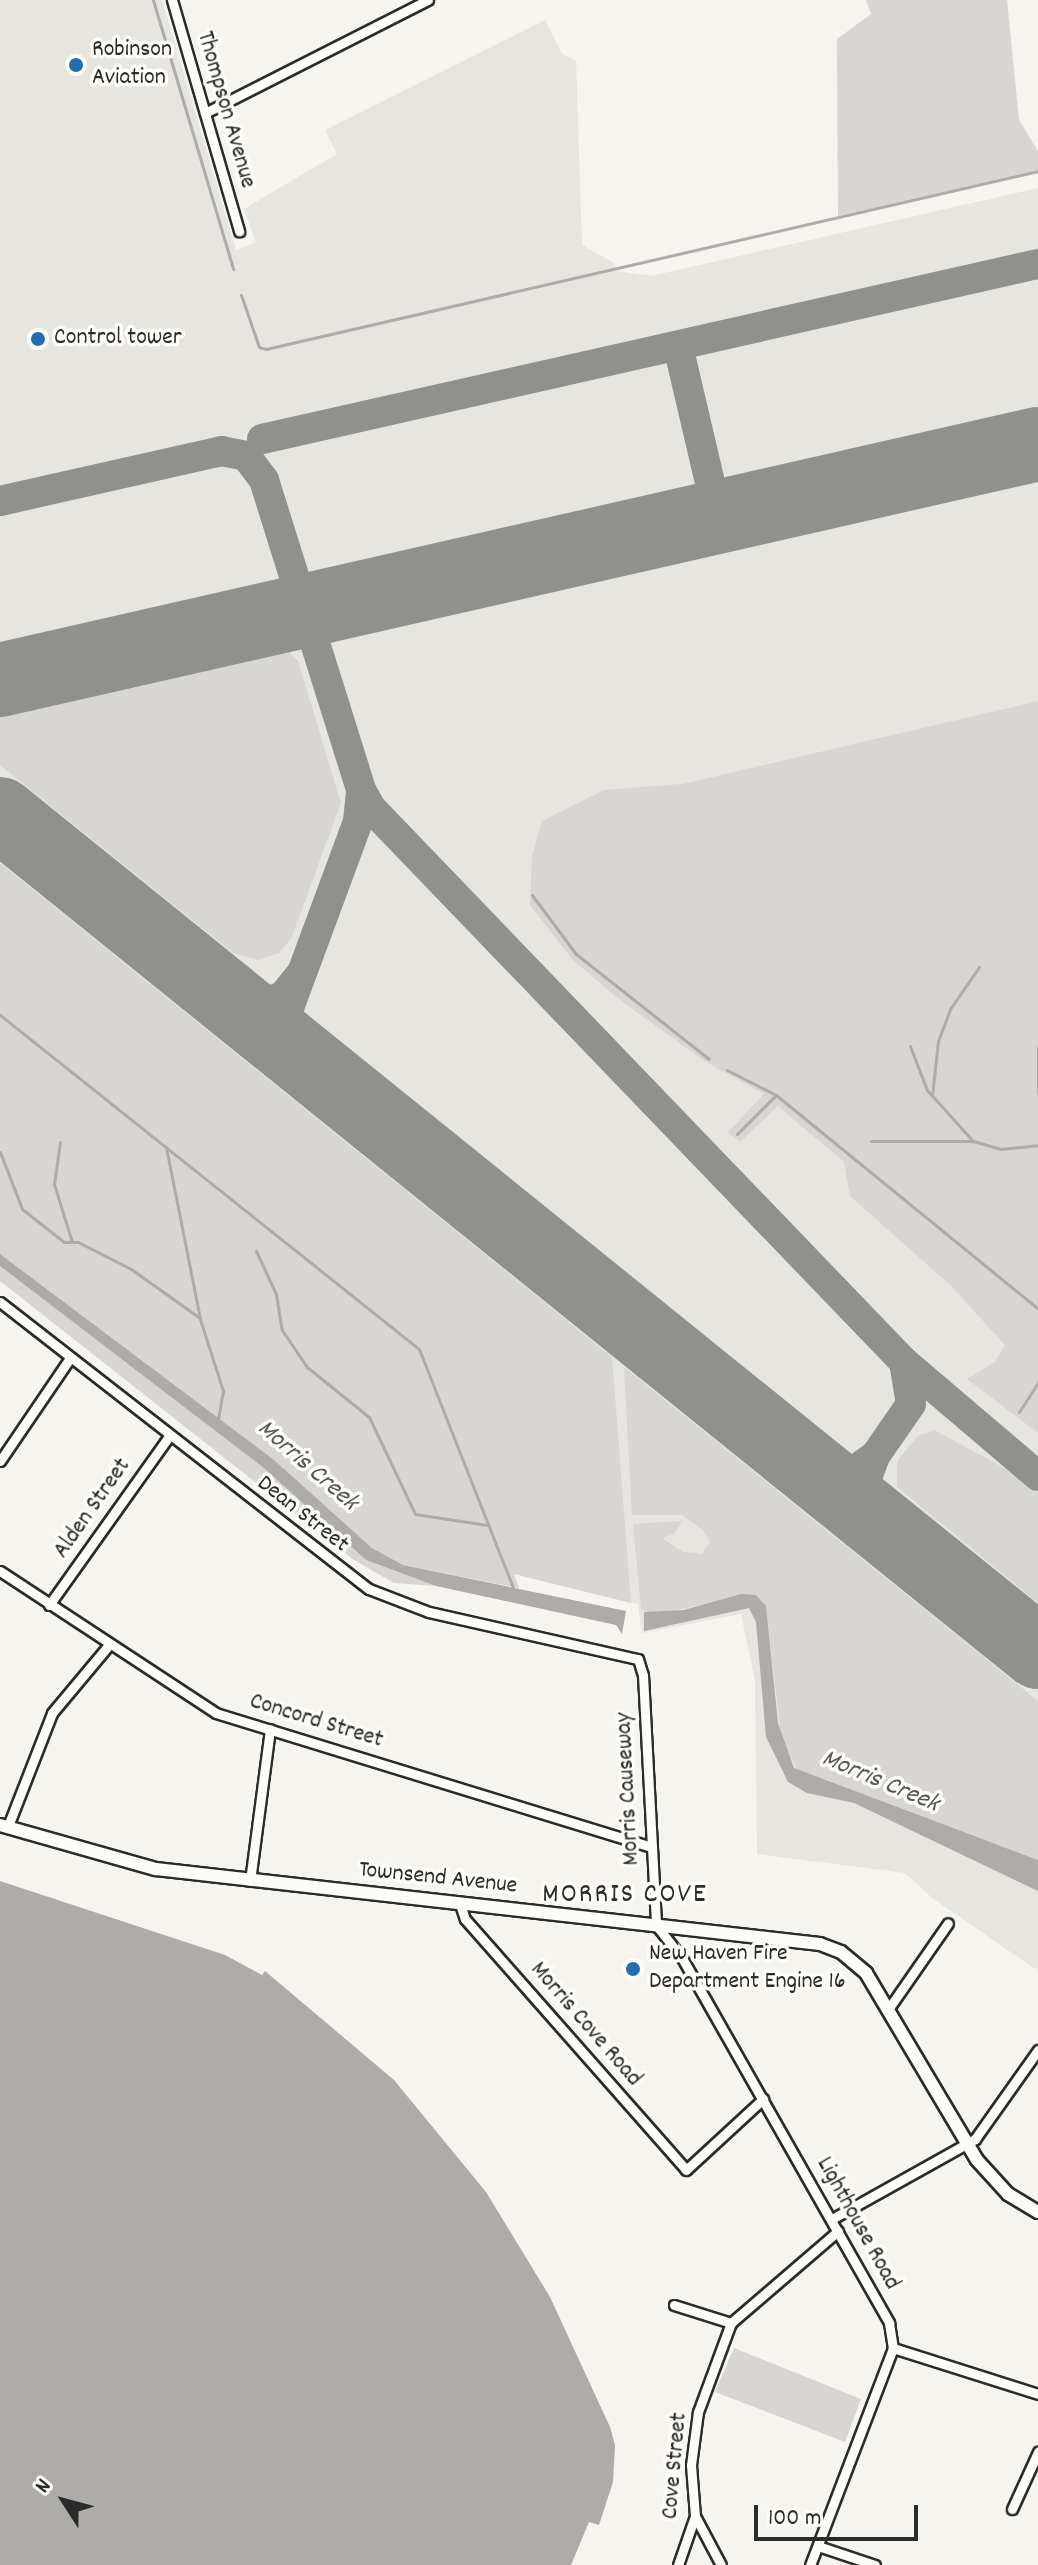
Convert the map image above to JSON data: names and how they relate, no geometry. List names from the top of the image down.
{
  "streets": {
    "main road": ["Townsend Avenue"],
    "street": [
      "Thompson Avenue",
      "Alden Street",
      "Dean Street",
      "Concord Street",
      "Morris Causeway",
      "Morris Cove Road",
      "Lighthouse Road",
      "Cove Street"
    ]
  },
  "crossings": [
    ["Alden Street", "Dean Street"],
    ["Alden Street", "Concord Street"],
    ["Dean Street", "Morris Causeway"],
    ["Concord Street", "Morris Causeway"],
    ["Morris Causeway", "Townsend Avenue"],
    ["Morris Causeway", "Lighthouse Road"],
    ["Townsend Avenue", "Morris Cove Road"],
    ["Townsend Avenue", "Lighthouse Road"],
    ["Morris Cove Road", "Lighthouse Road"],
    ["Lighthouse Road", "Cove Street"]
  ],
  "districts": ["MORRIS COVE"],
  "water": ["Morris Creek"],
  "places": ["Robinson Aviation", "Control tower", "New Haven Fire Department Engine 16"],
  "scale_bar": "100 m",
  "north": "top left"
}
